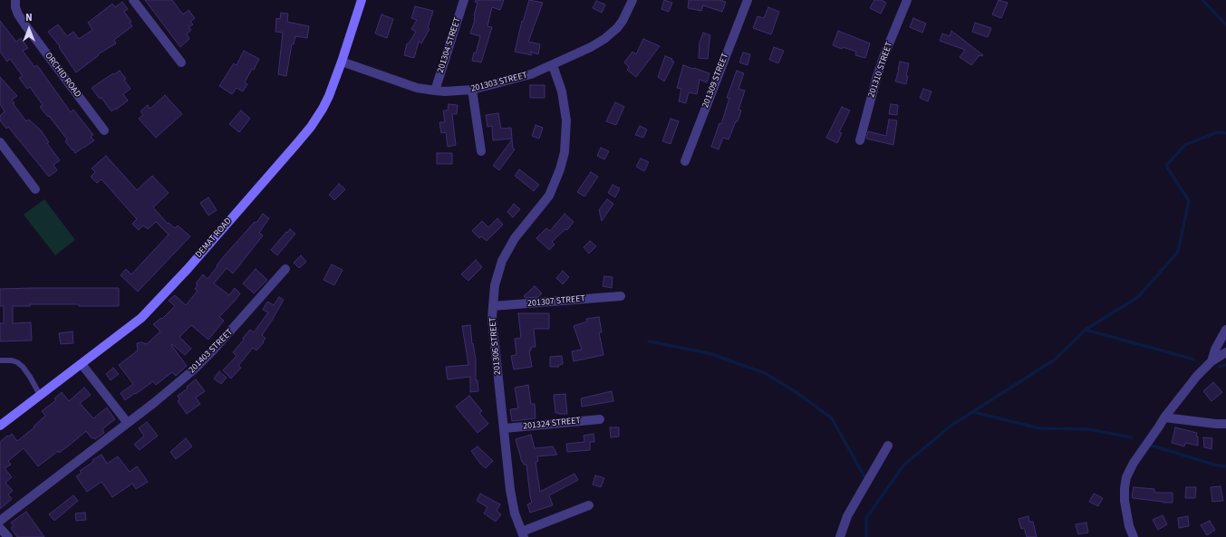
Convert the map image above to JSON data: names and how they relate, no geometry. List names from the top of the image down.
{
  "streets": {
    "street": [
      "201304 STREET",
      "201310 STREET",
      "ORCHID ROAD",
      "201309 STREET",
      "201303 STREET",
      "DEMAT ROAD",
      "201307 STREET",
      "201306 STREET",
      "201403 STREET",
      "201324 STREET"
    ]
  },
  "crossings": [
    ["201304 STREET", "201303 STREET"],
    ["201303 STREET", "DEMAT ROAD"],
    ["201303 STREET", "201306 STREET"],
    ["201307 STREET", "201306 STREET"],
    ["201306 STREET", "201324 STREET"]
  ],
  "north": "top"
}
